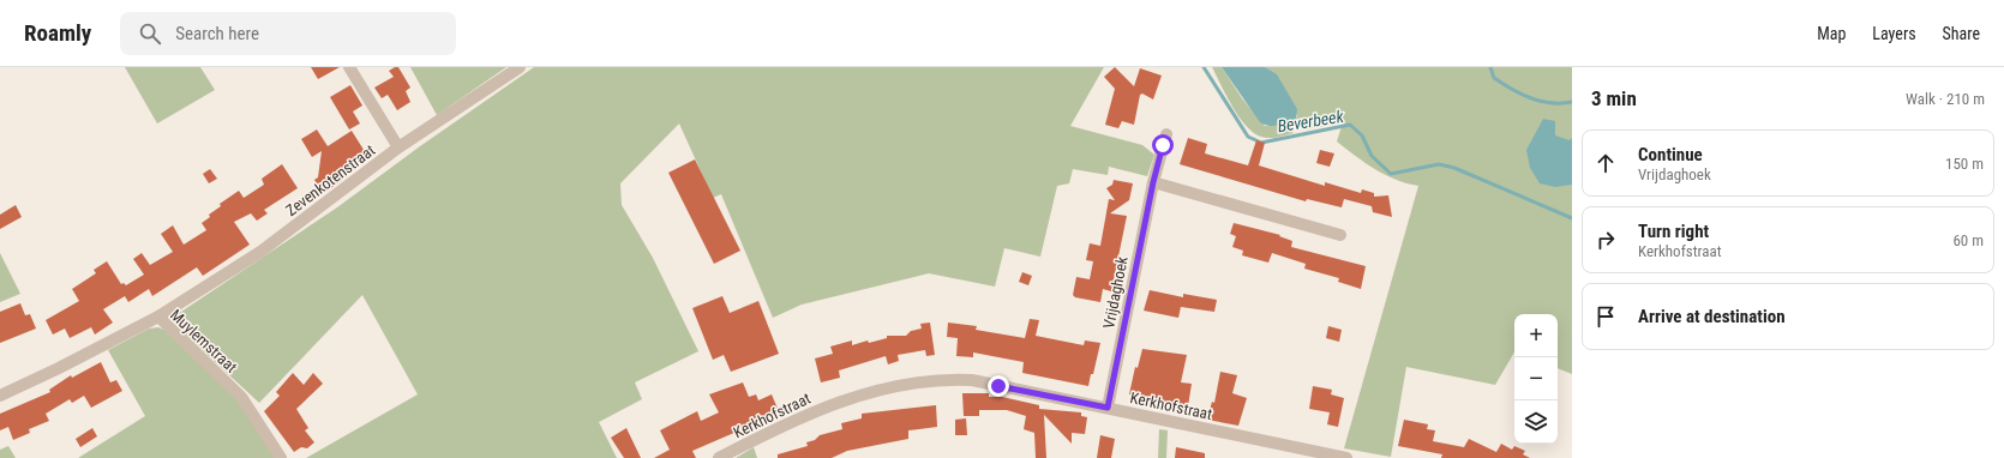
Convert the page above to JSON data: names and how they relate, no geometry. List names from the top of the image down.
{
  "streets": {
    "street": [
      "Zevenkotenstraat",
      "Vrijdaghoek",
      "Muylemstraat",
      "Kerkhofstraat"
    ]
  },
  "crossings": [
    ["Zevenkotenstraat", "Muylemstraat"],
    ["Vrijdaghoek", "Kerkhofstraat"]
  ],
  "water": ["Beverbeek"],
  "page": {
    "header": "Roamly",
    "search": "Search here",
    "nav": ["Map", "Layers", "Share"],
    "heading": ["3 min", "Walk · 210 m"],
    "list": [
      ["Continue", "Vrijdaghoek", "150 m"],
      ["Turn right", "Kerkhofstraat", "60 m"],
      "Arrive at destination"
    ],
    "map_buttons": ["+", "−"]
  }
}
